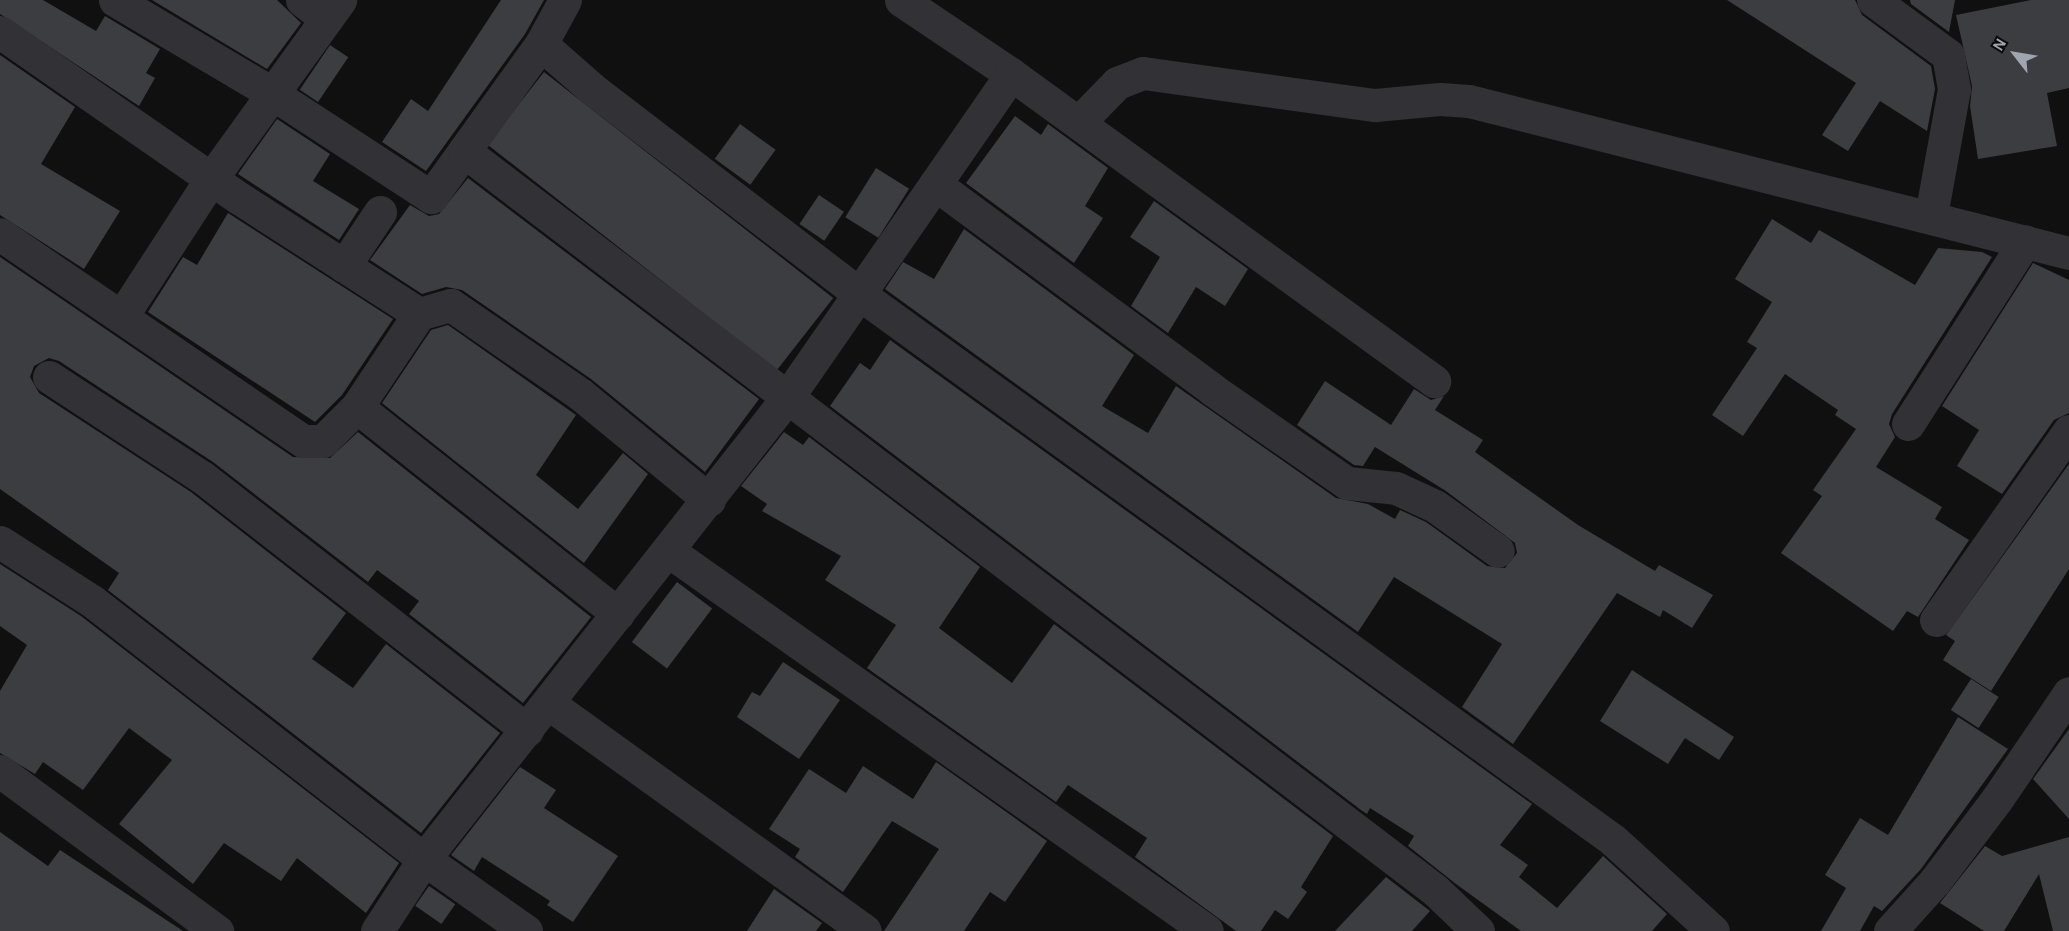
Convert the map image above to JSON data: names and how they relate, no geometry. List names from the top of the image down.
{
  "north": "top left"
}
